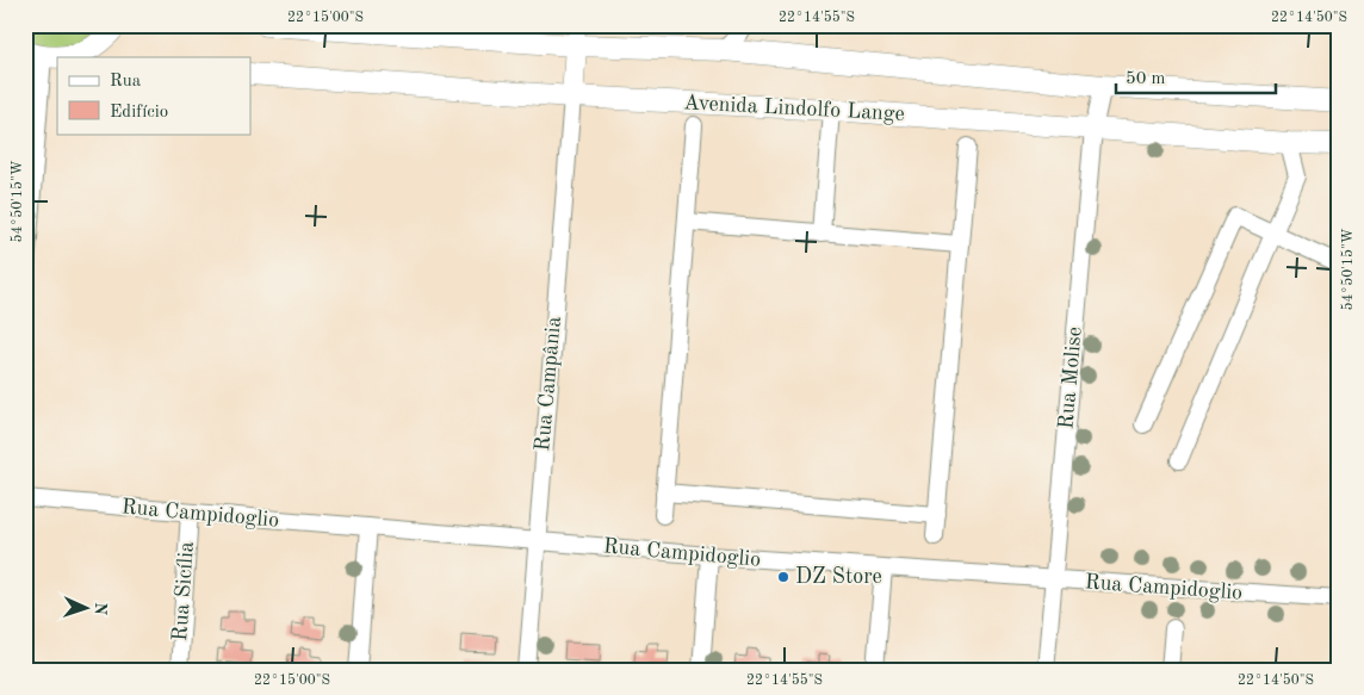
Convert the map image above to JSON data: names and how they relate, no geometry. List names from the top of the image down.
{
  "streets": {
    "street": [
      "Avenida Lindolfo Lange",
      "Rua Molise",
      "Rua Campânia",
      "Rua Campidoglio",
      "Rua Sicília"
    ]
  },
  "crossings": [
    ["Avenida Lindolfo Lange", "Rua Molise"],
    ["Avenida Lindolfo Lange", "Rua Campânia"],
    ["Rua Molise", "Rua Campidoglio"],
    ["Rua Campânia", "Rua Campidoglio"],
    ["Rua Campidoglio", "Rua Sicília"]
  ],
  "places": ["DZ Store"],
  "legend": ["Rua", "Edifício"],
  "scale_bar": "50 m",
  "north": "right",
  "coordinates": [
    "22°15'00\"S",
    "22°14'55\"S",
    "22°14'50\"S",
    "54°50'15\"W"
  ]
}
